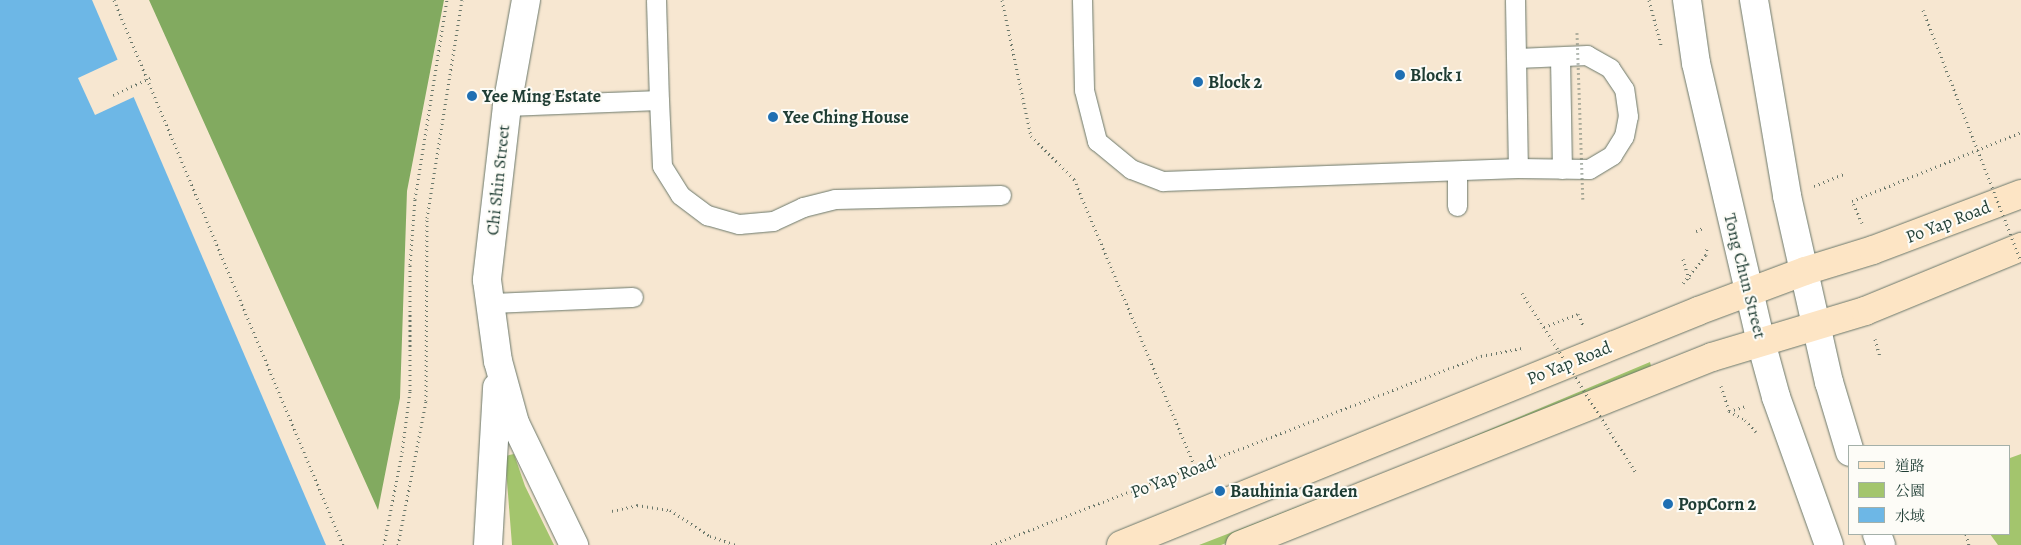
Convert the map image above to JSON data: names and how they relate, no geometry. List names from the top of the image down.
{
  "streets": {
    "main road": ["Po Yap Road"],
    "street": ["Chi Shin Street", "Tong Chun Street"]
  },
  "crossings": [
    ["Po Yap Road", "Tong Chun Street"]
  ],
  "places": [
    "Block 1",
    "Block 2",
    "Yee Ming Estate",
    "Yee Ching House",
    "Bauhinia Garden",
    "PopCorn 2"
  ],
  "legend": ["道路", "公園", "水域"]
}
